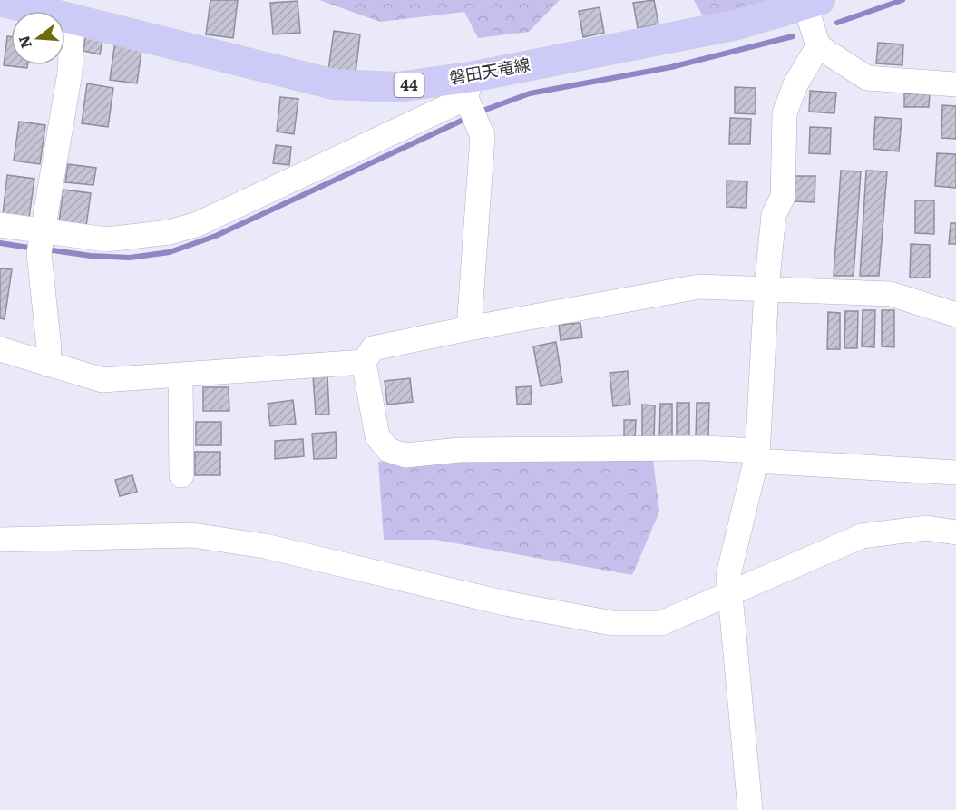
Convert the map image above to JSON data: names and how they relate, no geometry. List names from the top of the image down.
{
  "streets": {
    "main road": ["磐田天竜線", "44"]
  },
  "north": "left"
}
